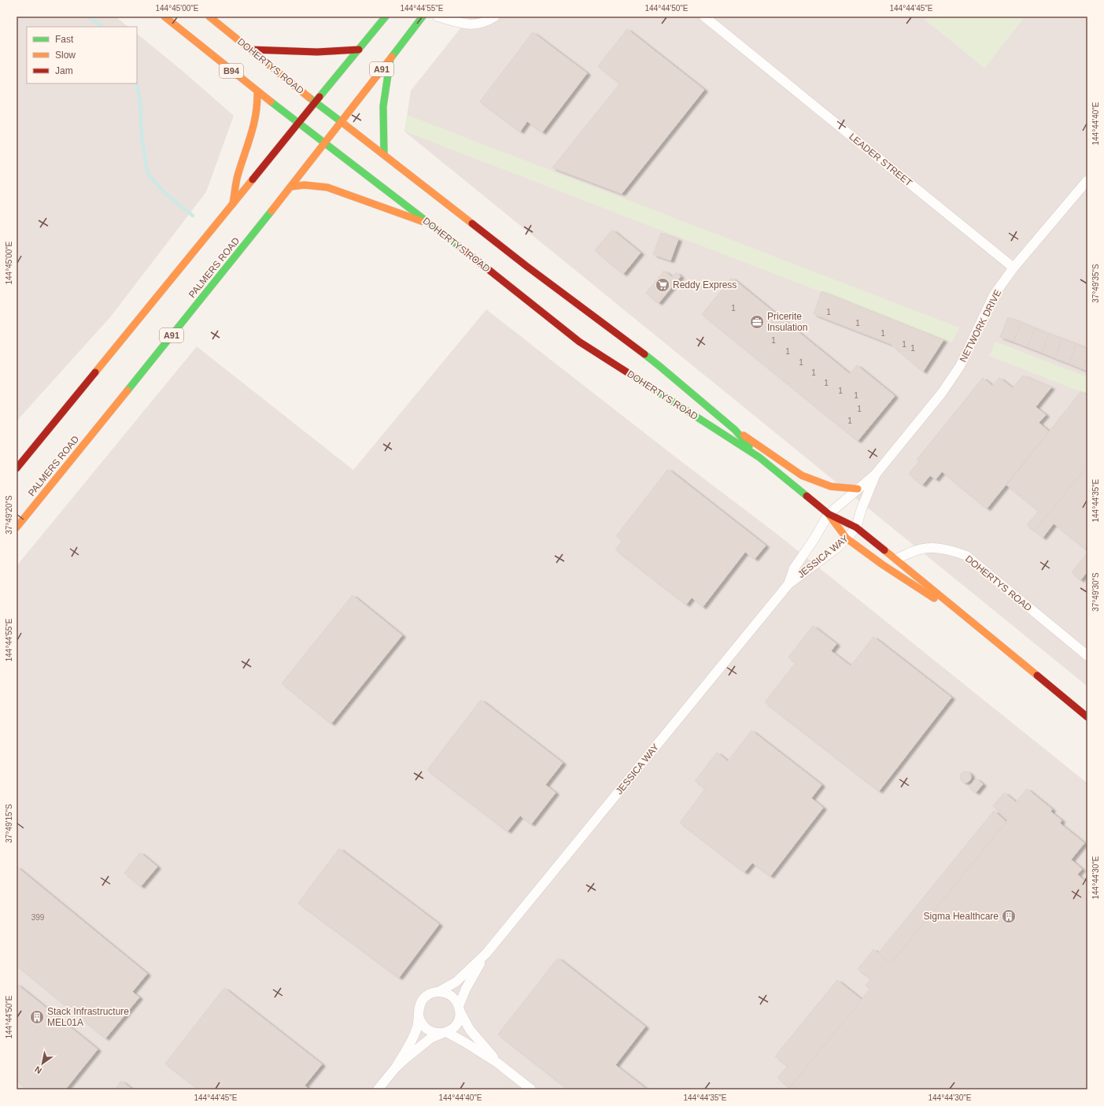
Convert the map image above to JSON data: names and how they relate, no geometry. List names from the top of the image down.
{
  "streets": {
    "main road": [
      "DOHERTYS ROAD",
      "A91",
      "B94",
      "PALMERS ROAD"
    ],
    "street": ["LEADER STREET", "NETWORK DRIVE", "JESSICA WAY"]
  },
  "crossings": [
    ["DOHERTYS ROAD", "PALMERS ROAD"],
    ["DOHERTYS ROAD", "NETWORK DRIVE"],
    ["DOHERTYS ROAD", "JESSICA WAY"],
    ["LEADER STREET", "NETWORK DRIVE"],
    ["NETWORK DRIVE", "JESSICA WAY"]
  ],
  "places": {
    "supermarket": ["Reddy Express"],
    "office": ["Pricerite Insulation"],
    "building": ["Sigma Healthcare", "Stack Infrastructure MEL01A"]
  },
  "house_numbers": [
    "1",
    "1",
    "1",
    "1",
    "1",
    "1",
    "1",
    "1",
    "1",
    "1",
    "1",
    "1",
    "1",
    "1",
    "1",
    "399"
  ],
  "legend": ["Fast", "Slow", "Jam"],
  "north": "bottom left",
  "coordinates": [
    "144°45'00\"E",
    "144°44'55\"E",
    "144°44'50\"E",
    "144°44'45\"E",
    "144°44'40\"E",
    "37°49'35\"S",
    "144°44'35\"E",
    "37°49'20\"S",
    "37°49'30\"S",
    "37°49'15\"S",
    "144°44'30\"E"
  ]
}
